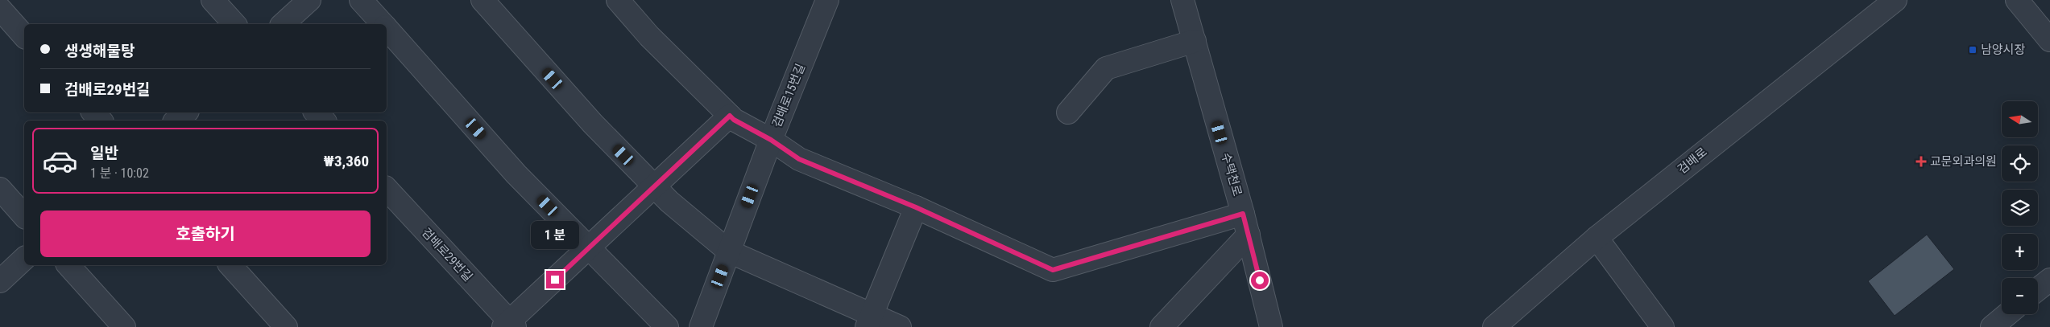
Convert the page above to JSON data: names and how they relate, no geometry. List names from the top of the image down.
{
  "streets": {
    "street": [
      "검배로15번길",
      "검배로",
      "수택천로",
      "검배로29번길"
    ]
  },
  "places": {
    "transit": ["남양시장"],
    "health": ["교문외과의원"]
  },
  "north": "left",
  "page": {
    "banner": ["생생해물탕", "검배로29번길"],
    "map_buttons": ["+", "−"],
    "list": [
      {
        "name": "일반",
        "note": "1 분 · 10:02",
        "value": "₩3,360"
      }
    ],
    "buttons": "호출하기",
    "bubble": "1 분"
  }
}
